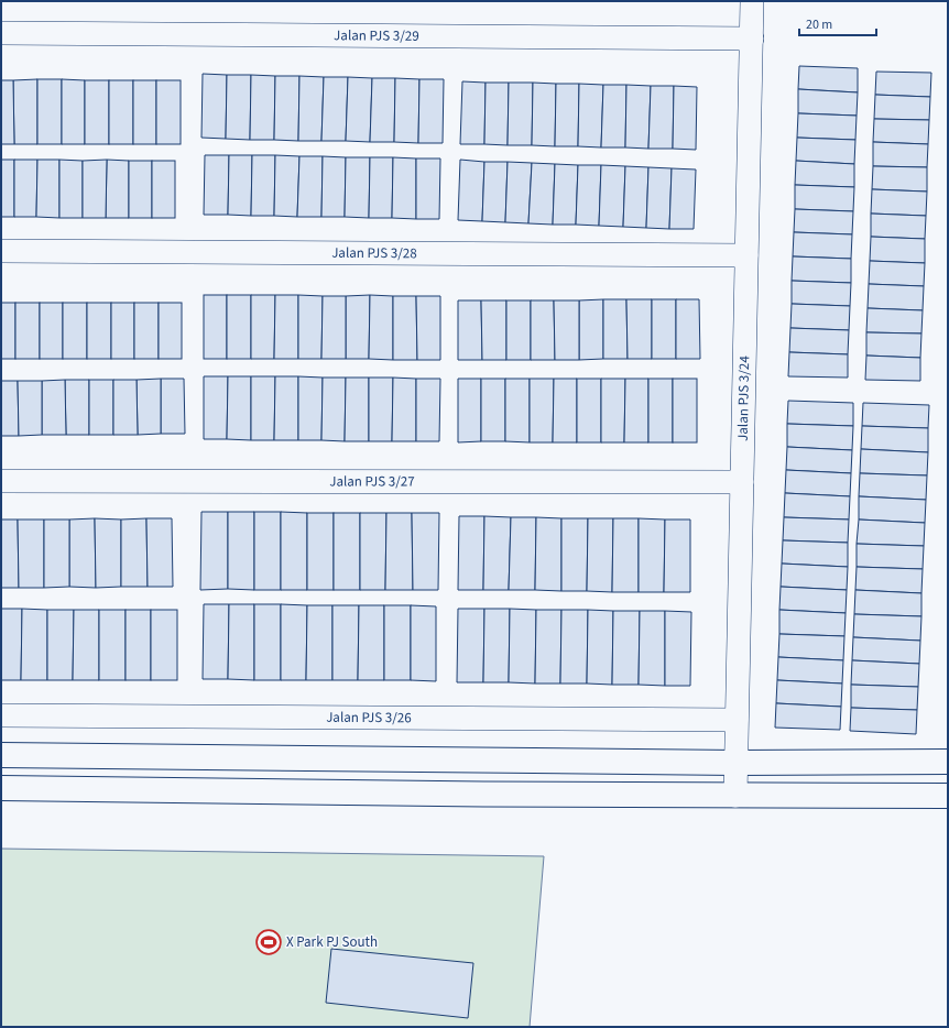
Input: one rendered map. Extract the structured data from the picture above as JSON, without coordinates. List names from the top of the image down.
{
  "streets": {
    "street": [
      "Jalan PJS 3/29",
      "Jalan PJS 3/28",
      "Jalan PJS 3/24",
      "Jalan PJS 3/27",
      "Jalan PJS 3/26"
    ]
  },
  "crossings": [
    ["Jalan PJS 3/29", "Jalan PJS 3/24"],
    ["Jalan PJS 3/28", "Jalan PJS 3/24"],
    ["Jalan PJS 3/24", "Jalan PJS 3/27"],
    ["Jalan PJS 3/24", "Jalan PJS 3/26"]
  ],
  "places": {
    "sports": ["X Park PJ South"]
  },
  "scale_bar": "20 m"
}
